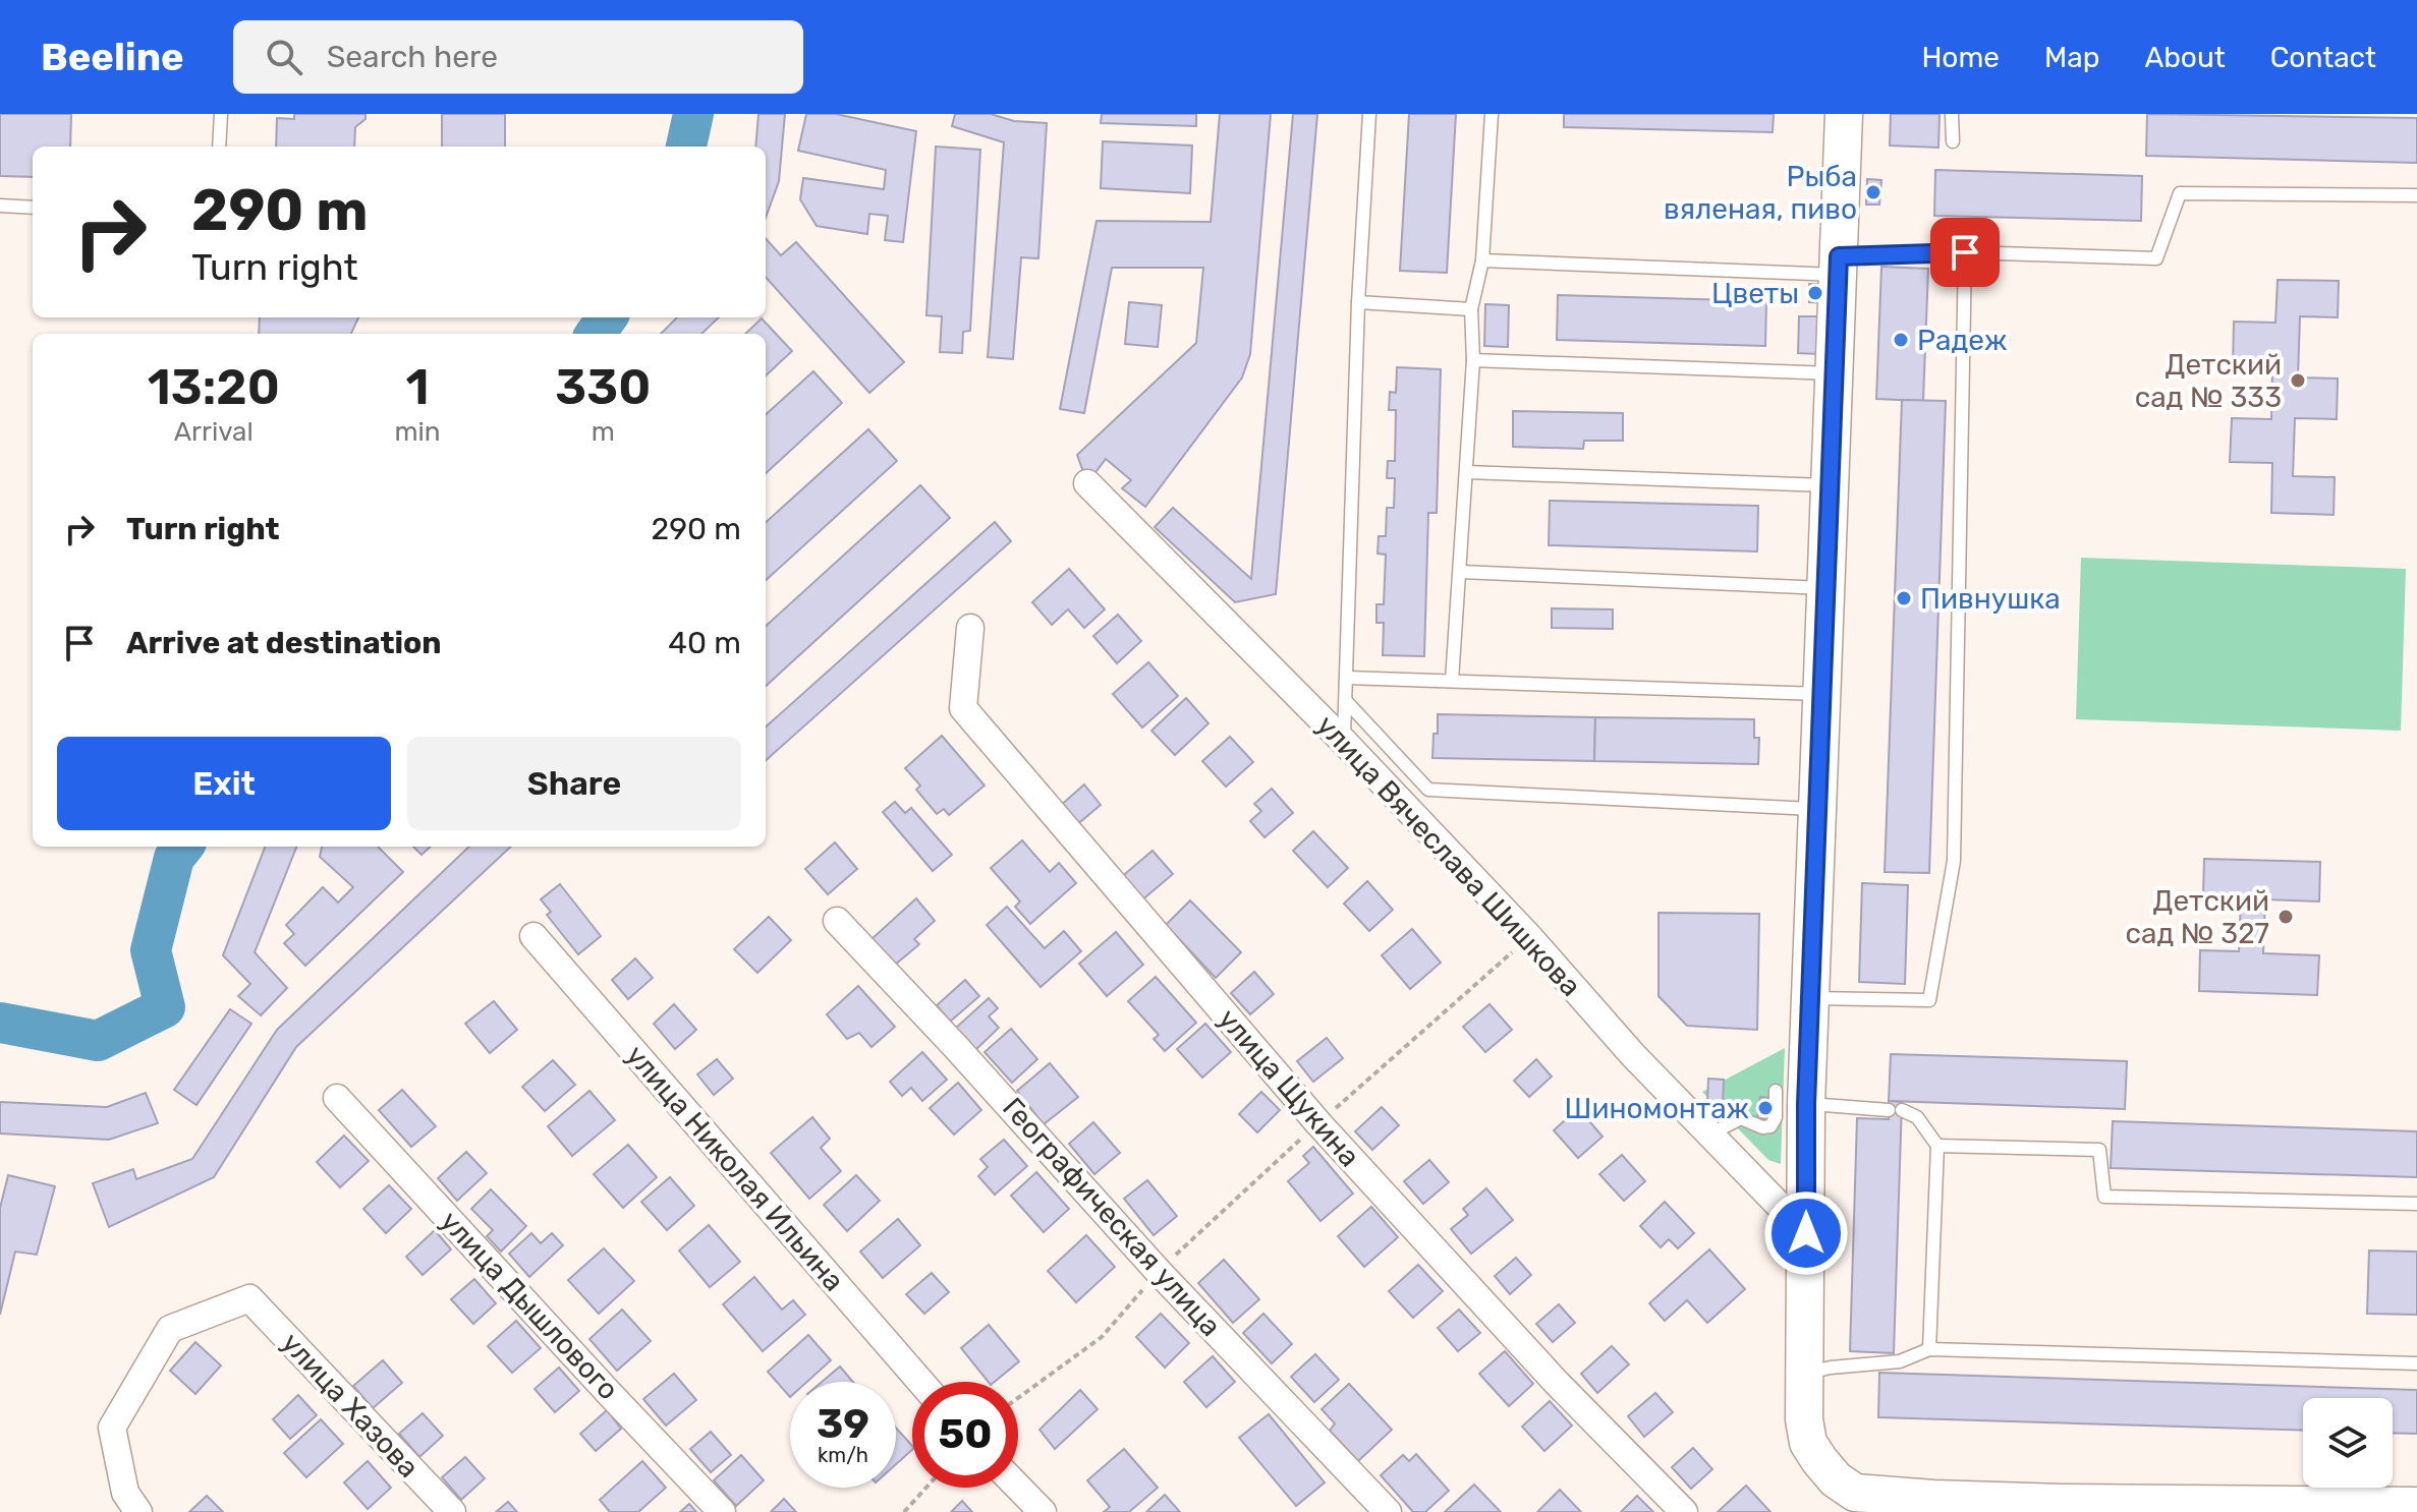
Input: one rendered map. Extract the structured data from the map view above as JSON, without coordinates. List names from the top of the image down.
{
  "streets": {
    "street": [
      "улица Вячеслава Шишкова",
      "улица Щукина",
      "улица Николая Ильина",
      "Географическая улица",
      "улица Дышлового",
      "улица Хазова"
    ]
  },
  "places": [
    "Рыба вяленая, пиво",
    "Цветы",
    "Радеж",
    "Детский сад № 333",
    "Пивнушка",
    "Детский сад № 327",
    "Шиномонтаж"
  ],
  "page": {
    "header": "Beeline",
    "search": "Search here",
    "nav": [
      "Home",
      "Map",
      "About",
      "Contact"
    ],
    "turn": ["290 m", "Turn right"],
    "eta": [
      "13:20",
      "Arrival",
      "1",
      "min",
      "330",
      "m"
    ],
    "list": [
      {
        "name": "Turn right",
        "value": "290 m"
      },
      {
        "name": "Arrive at destination",
        "value": "40 m"
      }
    ],
    "buttons": ["Exit", "Share"],
    "speed": "39 km/h",
    "limit": "50"
  }
}
